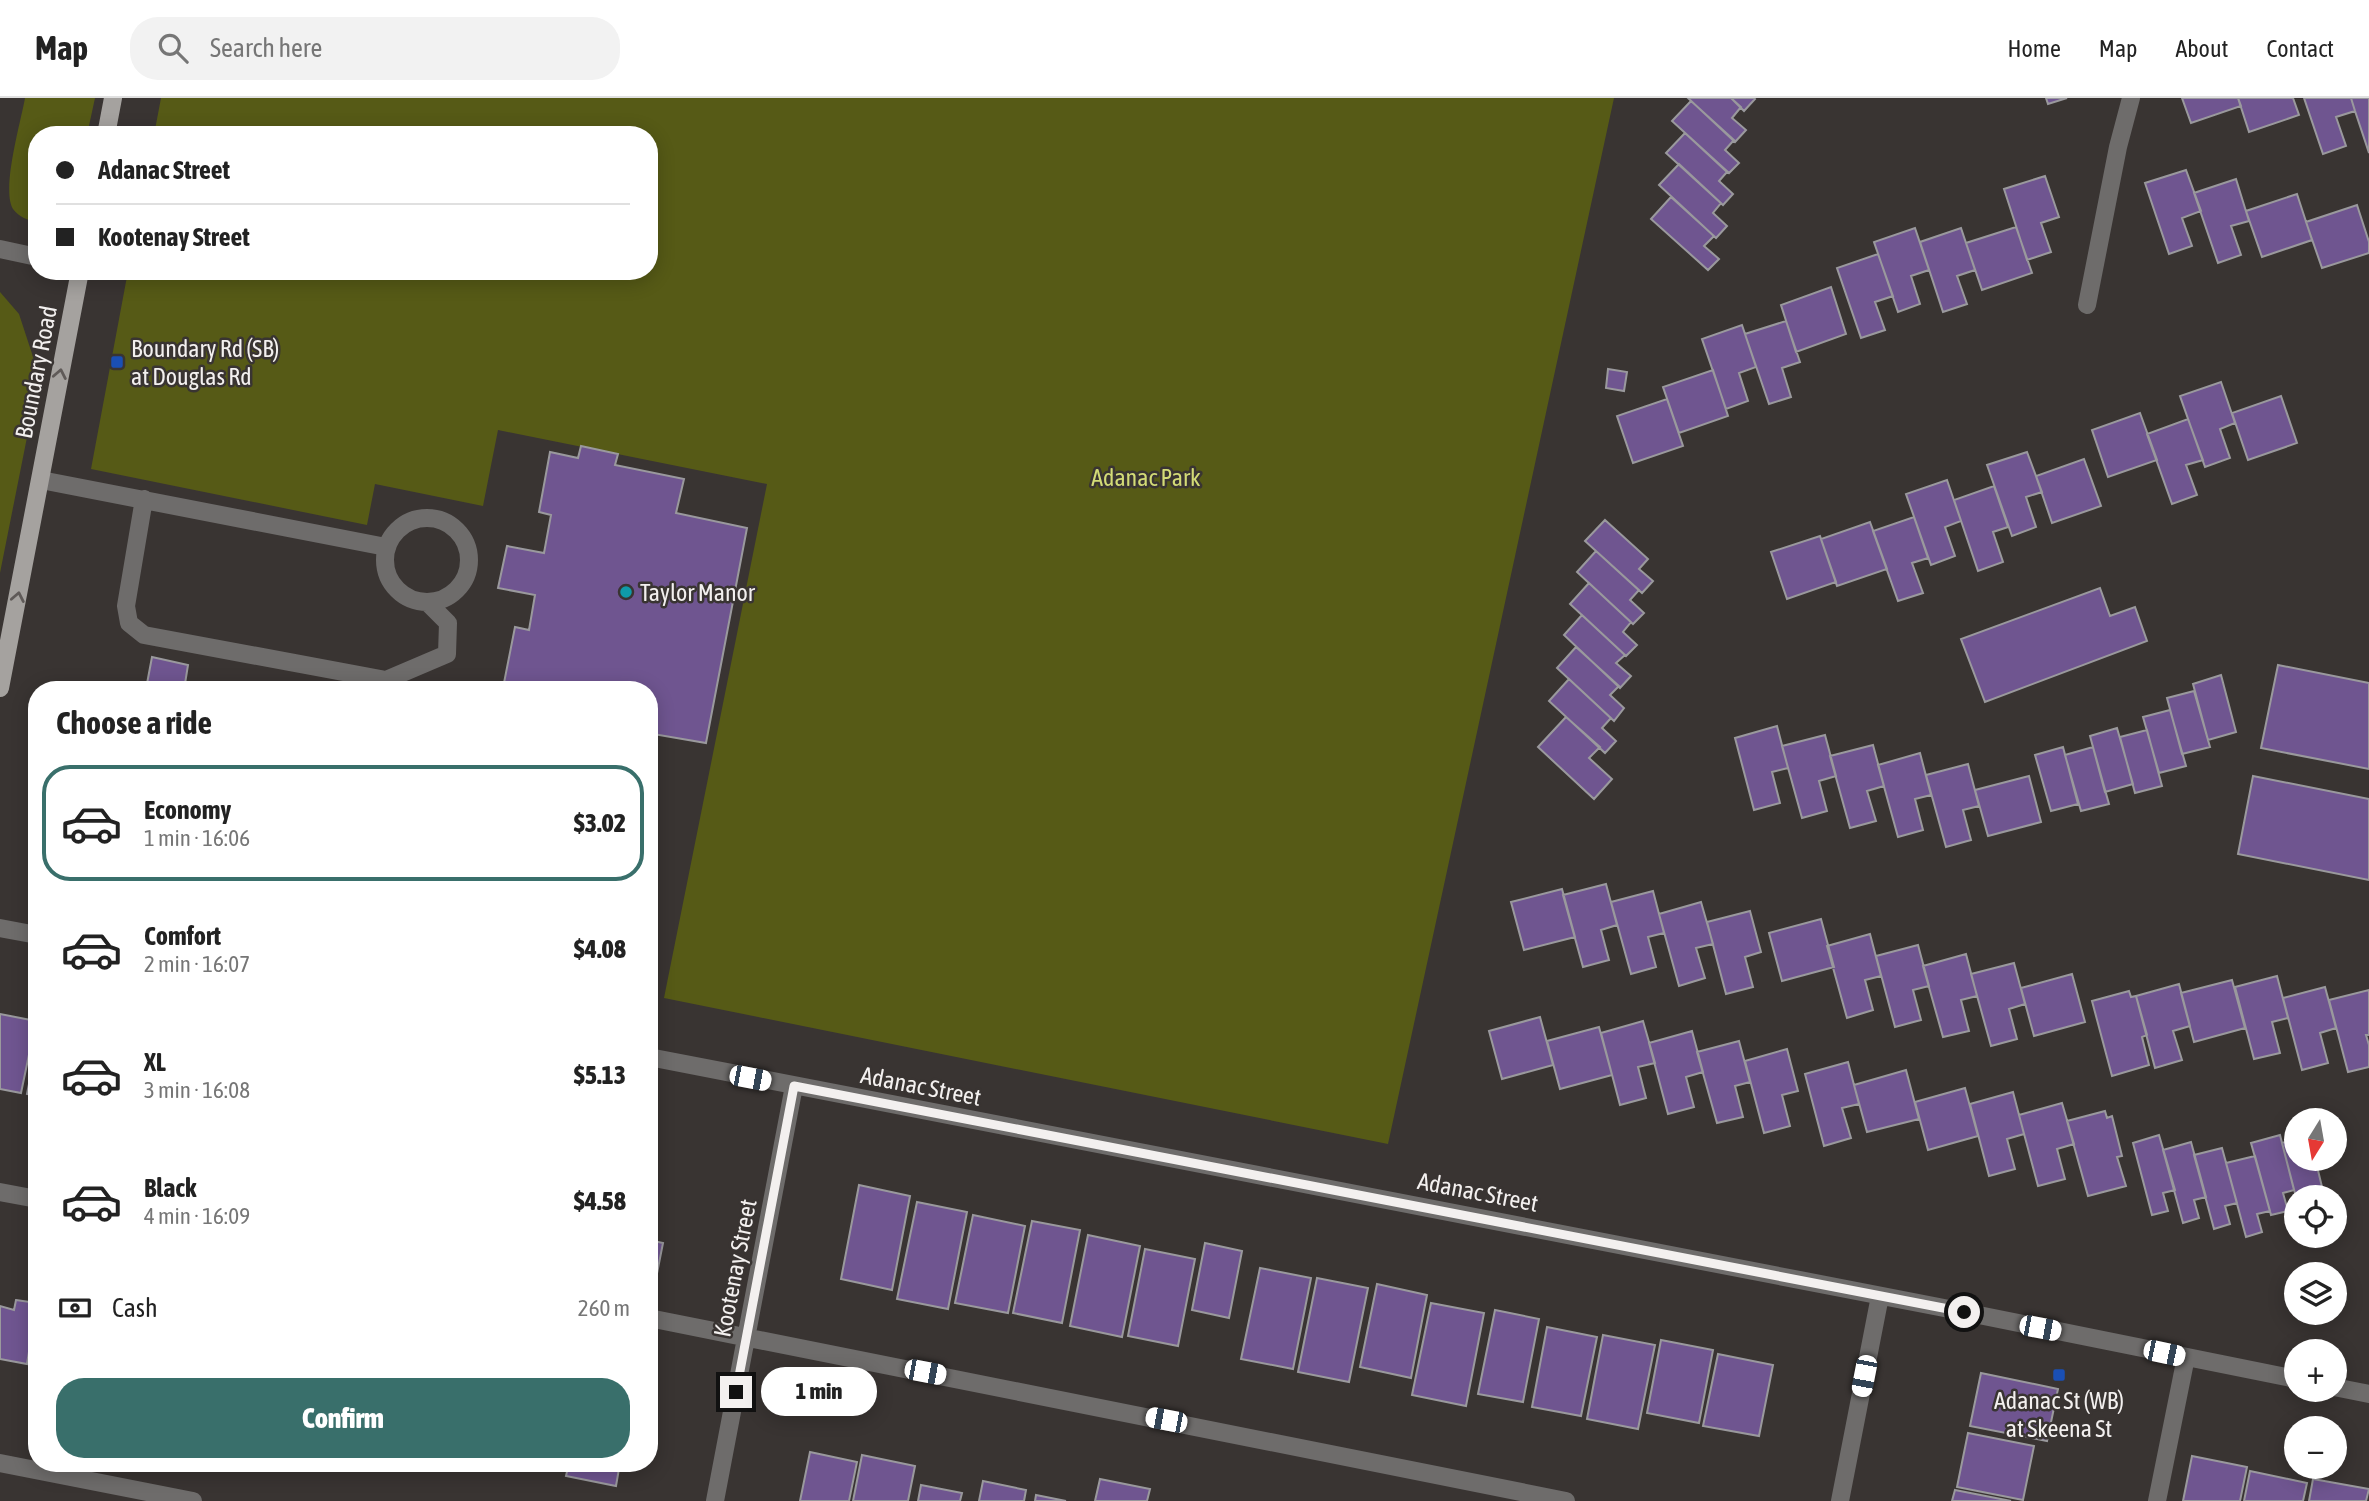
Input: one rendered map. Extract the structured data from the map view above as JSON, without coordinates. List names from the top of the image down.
{
  "streets": {
    "main road": ["Boundary Road"],
    "street": ["Adanac Street", "Kootenay Street"]
  },
  "crossings": [
    ["Adanac Street", "Kootenay Street"]
  ],
  "one_way": ["Boundary Road"],
  "parks": ["Adanac Park"],
  "places": {
    "transit": ["Boundary Rd (SB) at Douglas Rd", "Adanac St (WB) at Skeena St"],
    "other": ["Taylor Manor"]
  },
  "north": "bottom",
  "page": {
    "header": "Map",
    "search": "Search here",
    "nav": [
      "Home",
      "Map",
      "About",
      "Contact"
    ],
    "banner": ["Adanac Street", "Kootenay Street"],
    "heading": "Choose a ride",
    "list": [
      {
        "name": "Economy",
        "note": "1 min · 16:06",
        "value": "$3.02"
      },
      {
        "name": "Comfort",
        "note": "2 min · 16:07",
        "value": "$4.08"
      },
      {
        "name": "XL",
        "note": "3 min · 16:08",
        "value": "$5.13"
      },
      {
        "name": "Black",
        "note": "4 min · 16:09",
        "value": "$4.58"
      }
    ],
    "map_buttons": ["+", "−"],
    "pay": ["Cash", "260 m"],
    "buttons": "Confirm",
    "bubble": "1 min"
  }
}
